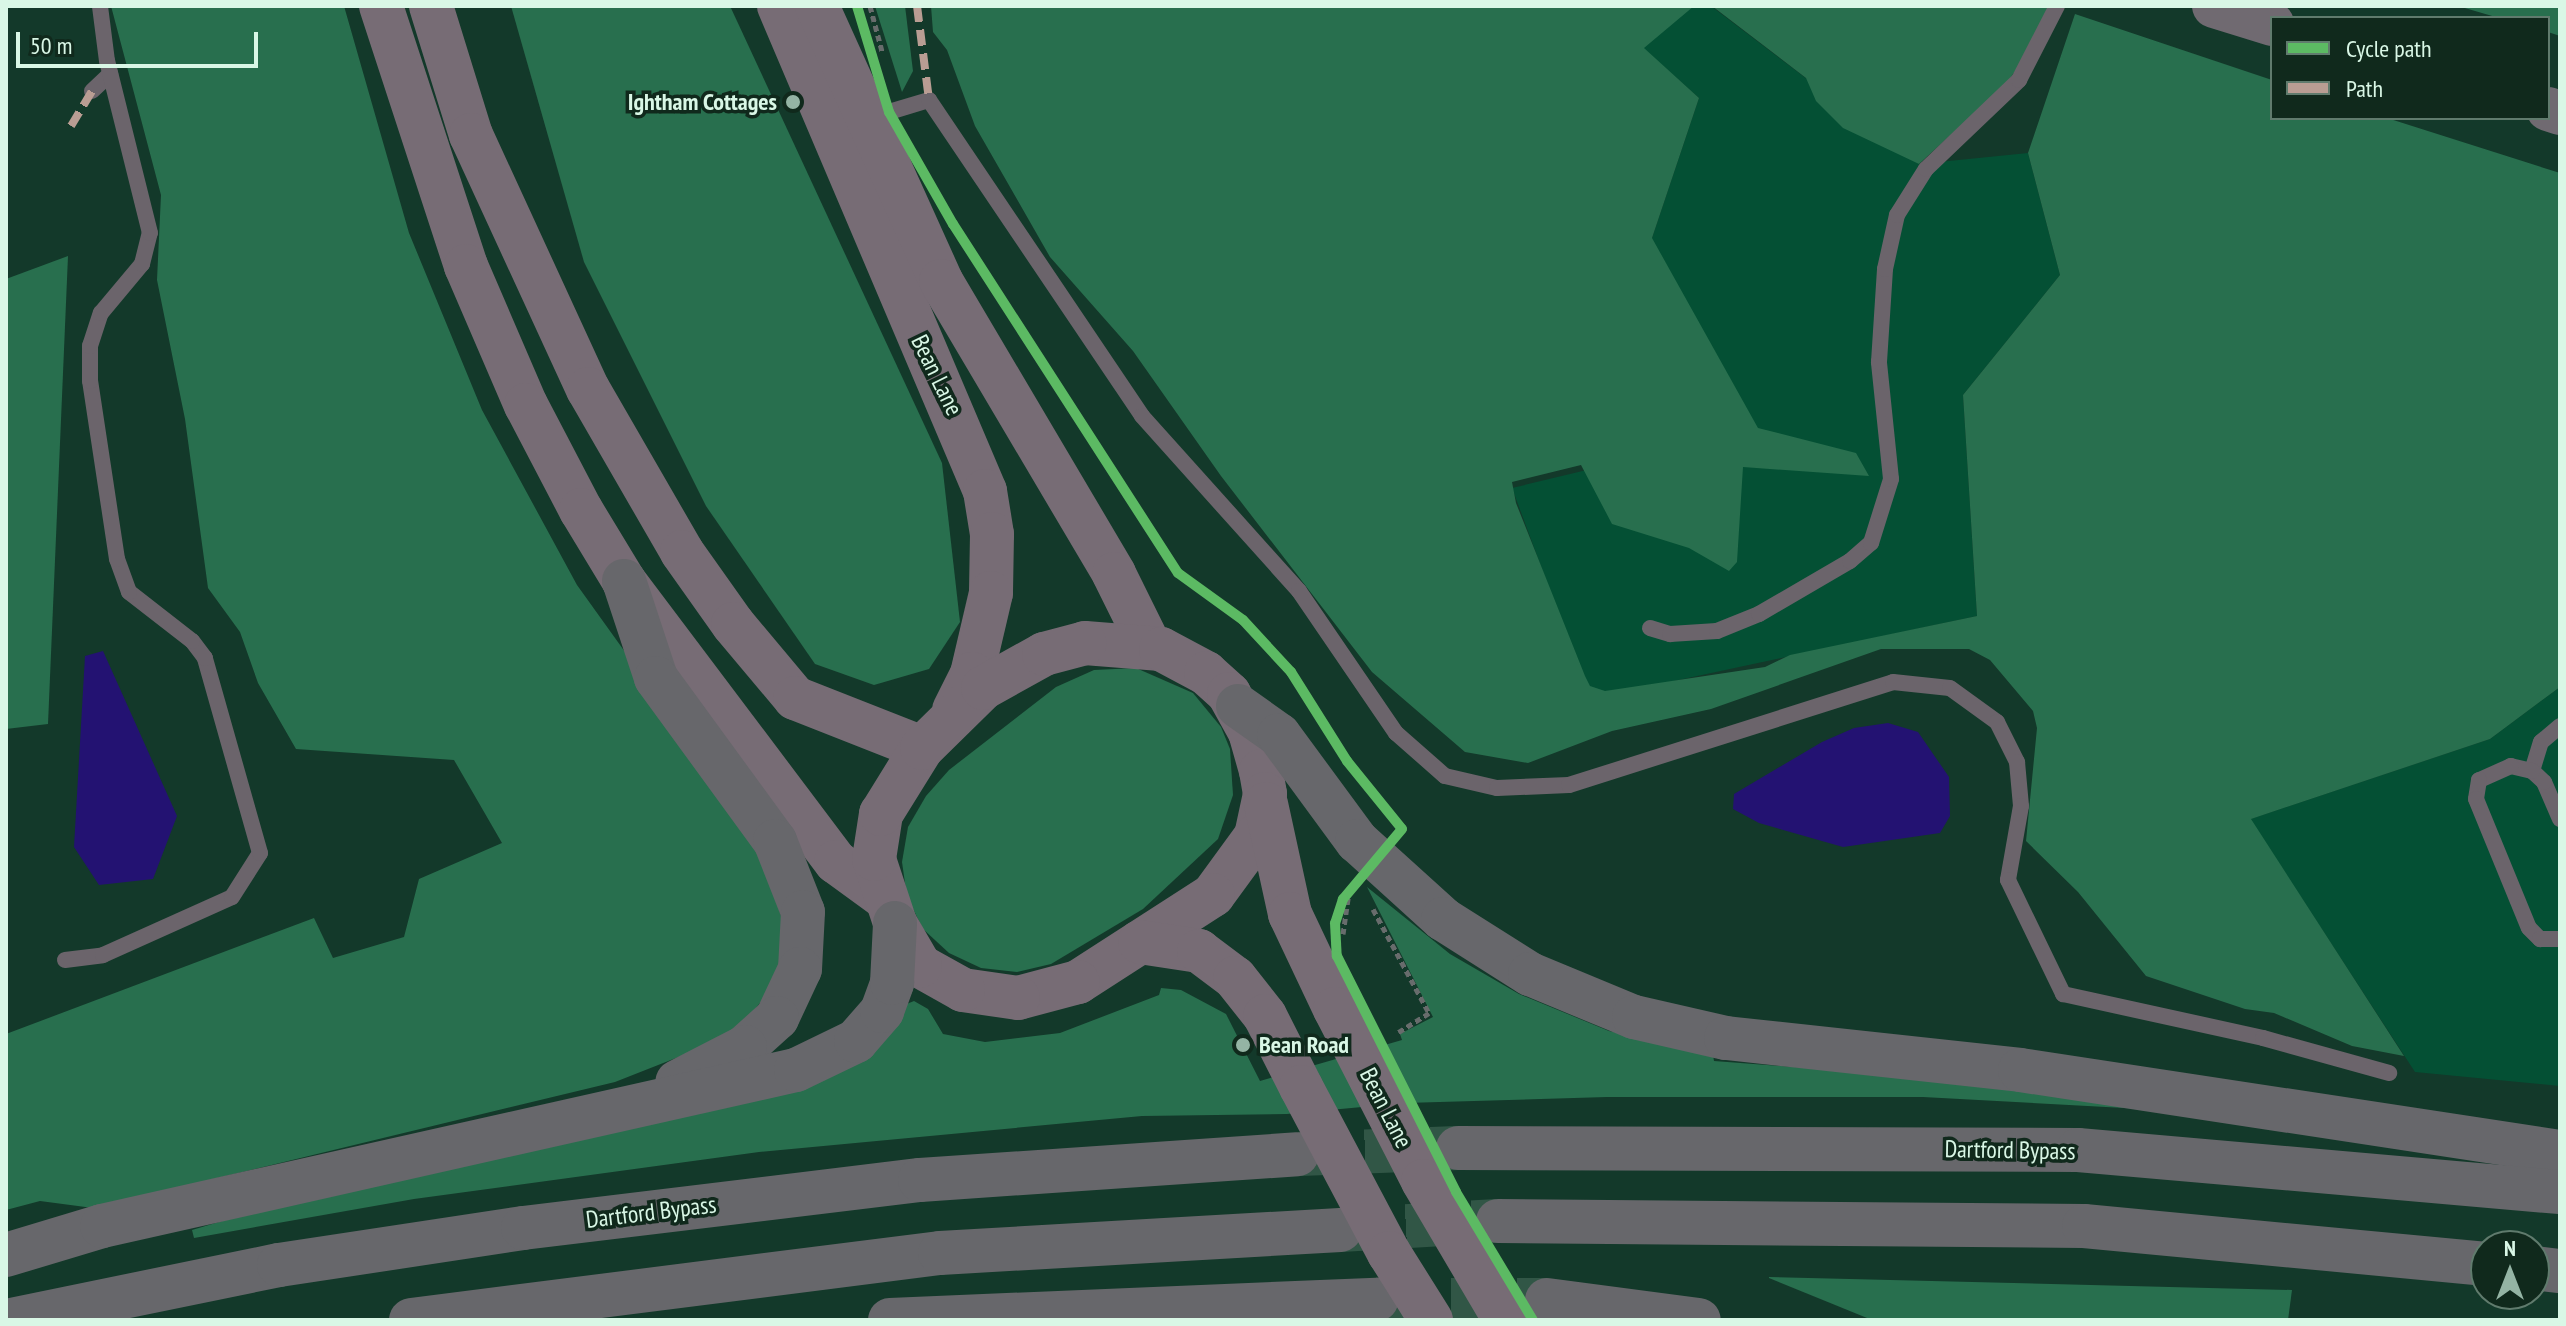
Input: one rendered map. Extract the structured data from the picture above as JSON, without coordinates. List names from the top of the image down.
{
  "streets": {
    "highway": ["Dartford Bypass"],
    "main road": ["Bean Lane"]
  },
  "places": ["Ightham Cottages", "Bean Road"],
  "legend": ["Cycle path", "Path"],
  "scale_bar": "50 m",
  "north": "top"
}
